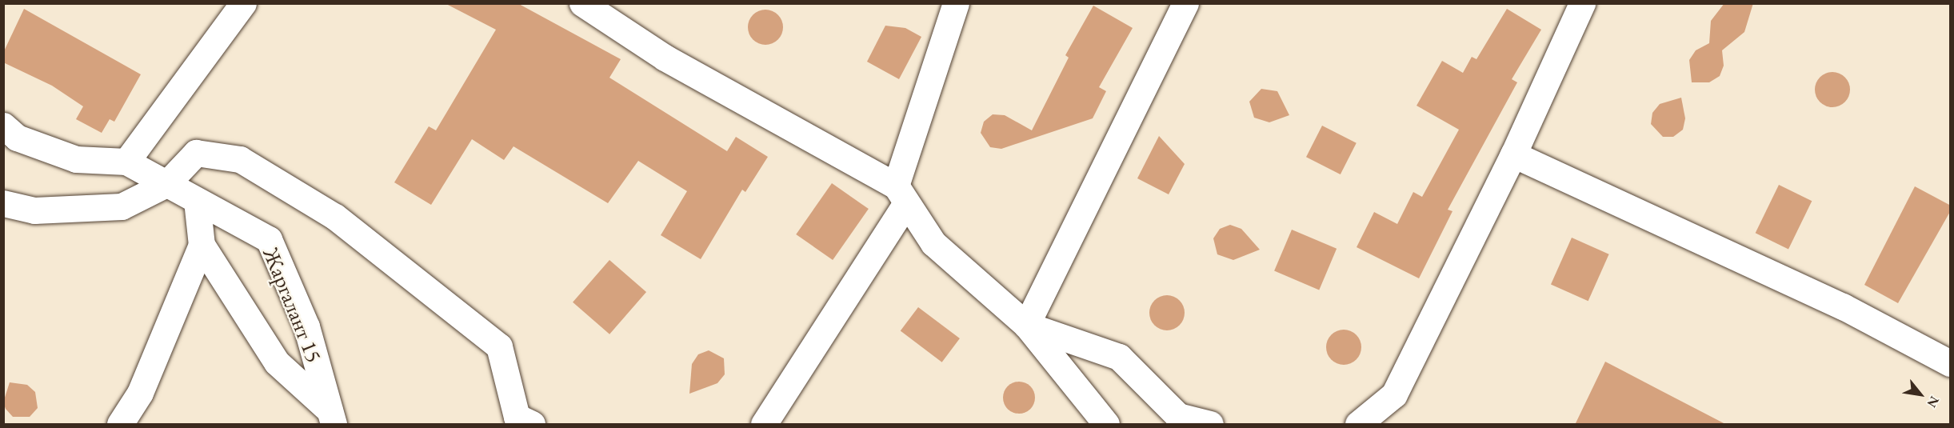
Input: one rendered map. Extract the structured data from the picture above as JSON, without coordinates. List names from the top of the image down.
{
  "streets": {
    "street": ["Жаргалант 15"]
  },
  "north": "bottom right"
}
